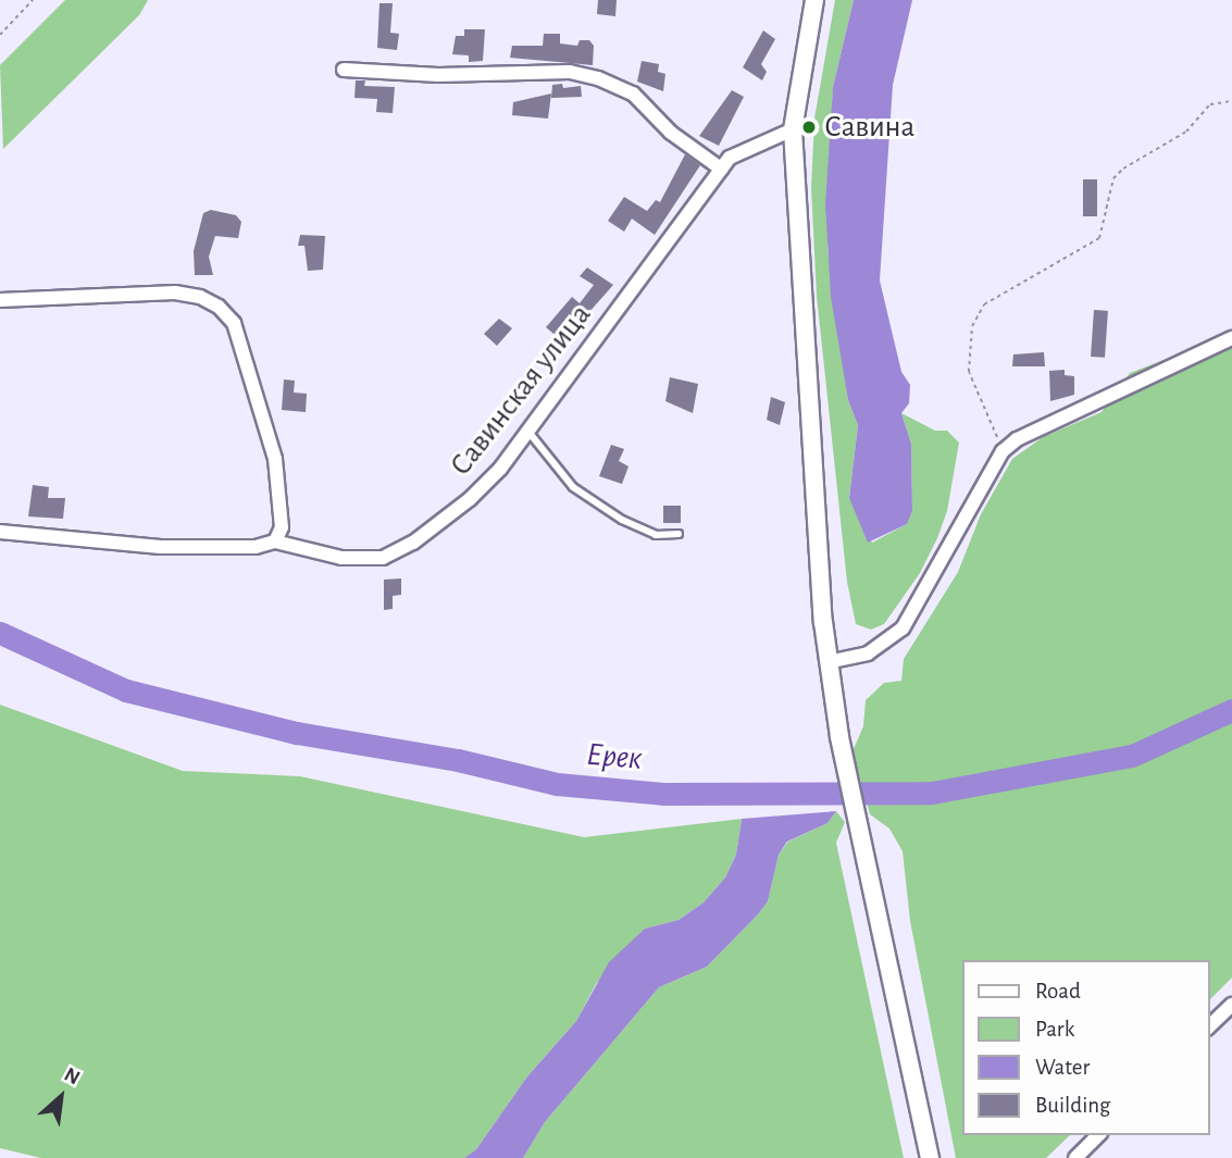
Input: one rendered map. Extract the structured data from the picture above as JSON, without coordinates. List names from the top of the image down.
{
  "streets": {
    "street": ["Савинская улица"]
  },
  "water": ["Ерек"],
  "places": ["Савина"],
  "legend": [
    "Road",
    "Park",
    "Water",
    "Building"
  ],
  "north": "top right"
}
